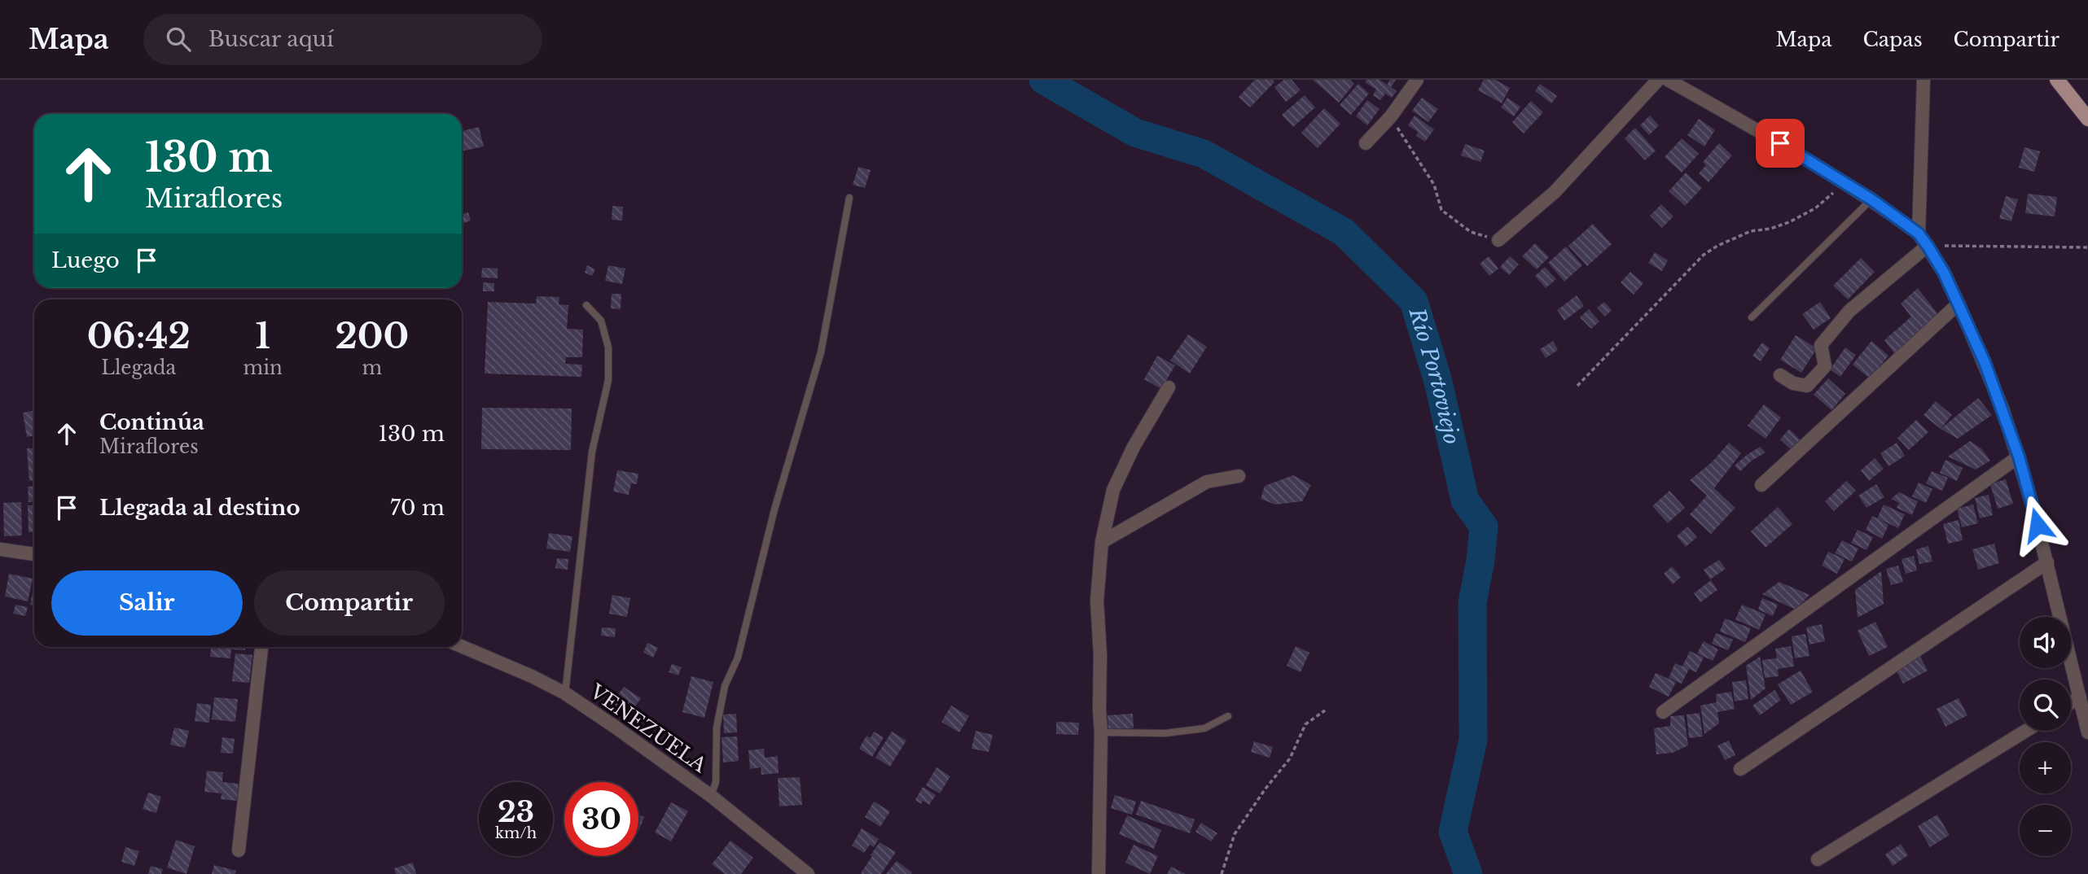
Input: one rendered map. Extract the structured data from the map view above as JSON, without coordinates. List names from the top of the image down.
{
  "streets": {
    "street": ["VENEZUELA"]
  },
  "water": ["Río Portoviejo"],
  "page": {
    "header": "Mapa",
    "search": "Buscar aquí",
    "nav": ["Mapa", "Capas", "Compartir"],
    "turn": ["130 m", "Miraflores"],
    "then": "Luego",
    "eta": [
      "06:42",
      "Llegada",
      "1",
      "min",
      "200",
      "m"
    ],
    "list": [
      {
        "name": "Continúa",
        "note": "Miraflores",
        "value": "130 m"
      },
      {
        "name": "Llegada al destino",
        "value": "70 m"
      }
    ],
    "buttons": ["Salir", "Compartir"],
    "map_buttons": ["+", "−"],
    "speed": "23 km/h",
    "limit": "30"
  }
}
